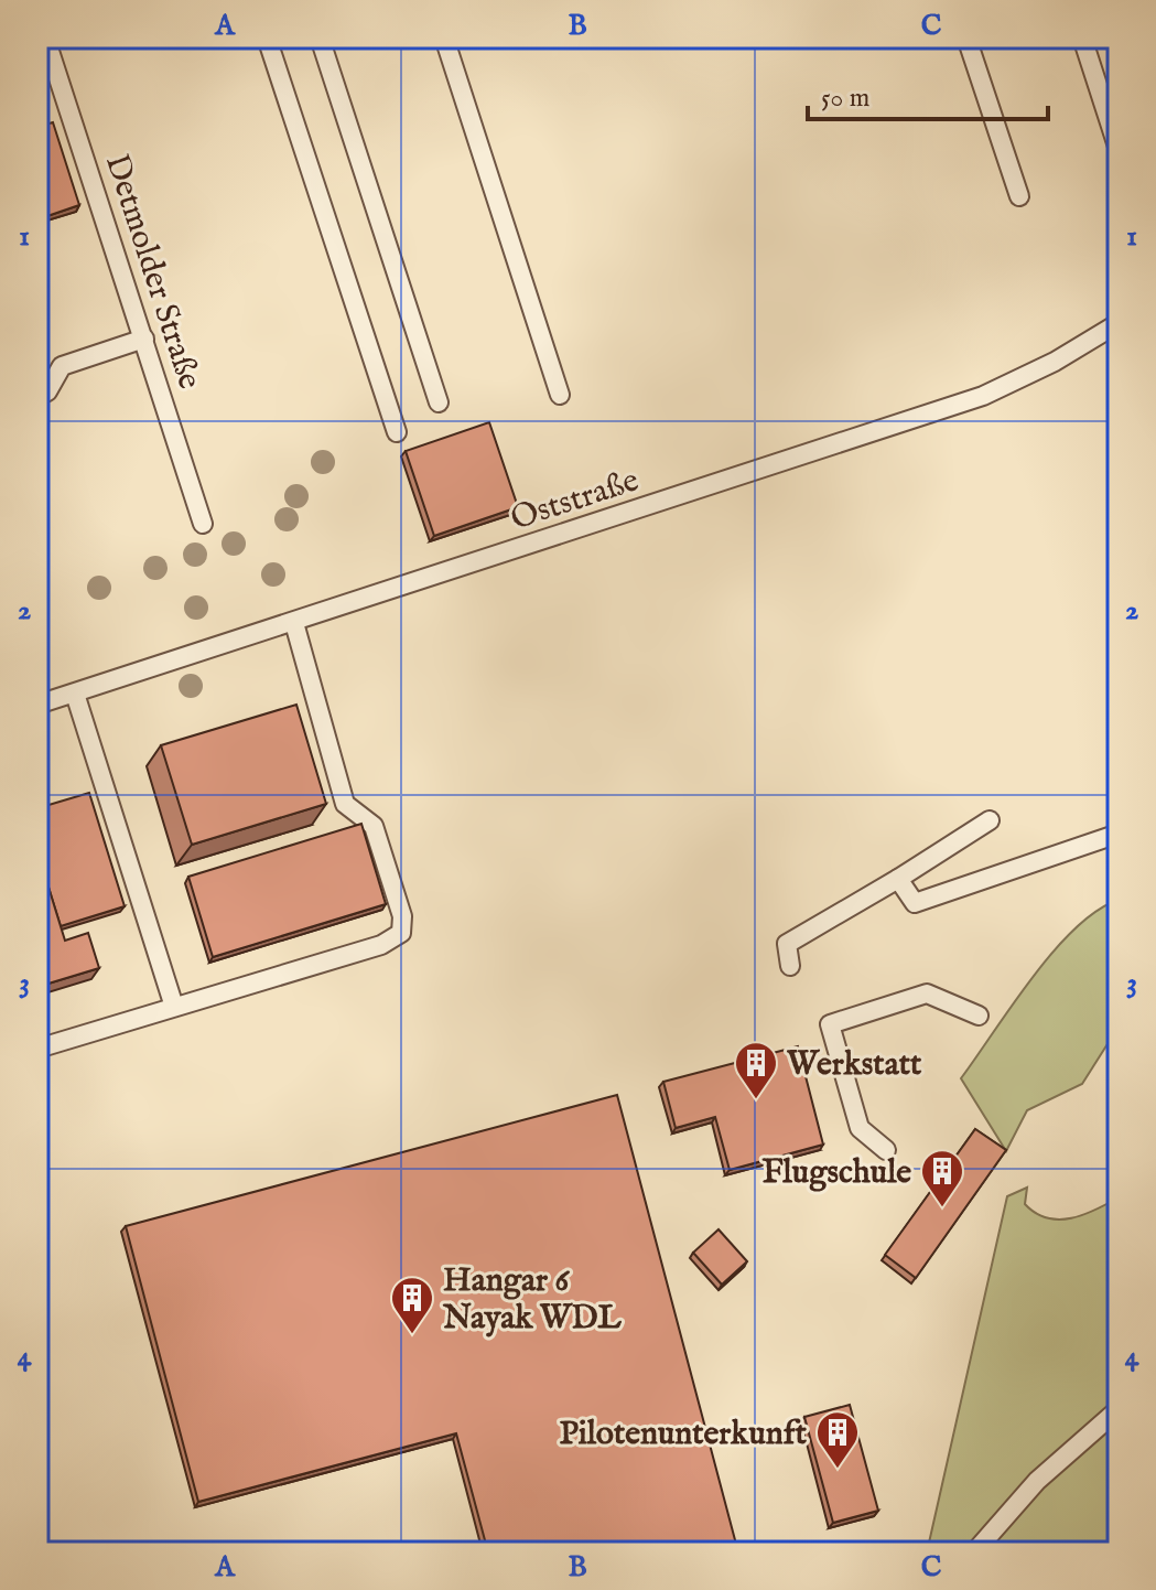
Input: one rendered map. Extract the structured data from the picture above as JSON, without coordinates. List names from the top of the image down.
{
  "streets": {
    "lane": ["Detmolder Straße", "Oststraße"]
  },
  "places": {
    "building": [
      "Werkstatt",
      "Flugschule",
      "Hangar 6 Nayak WDL",
      "Pilotenunterkunft"
    ]
  },
  "scale_bar": "50 m",
  "grid": {
    "columns": ["A", "B", "C"],
    "rows": [
      "1",
      "2",
      "3",
      "4"
    ]
  }
}
